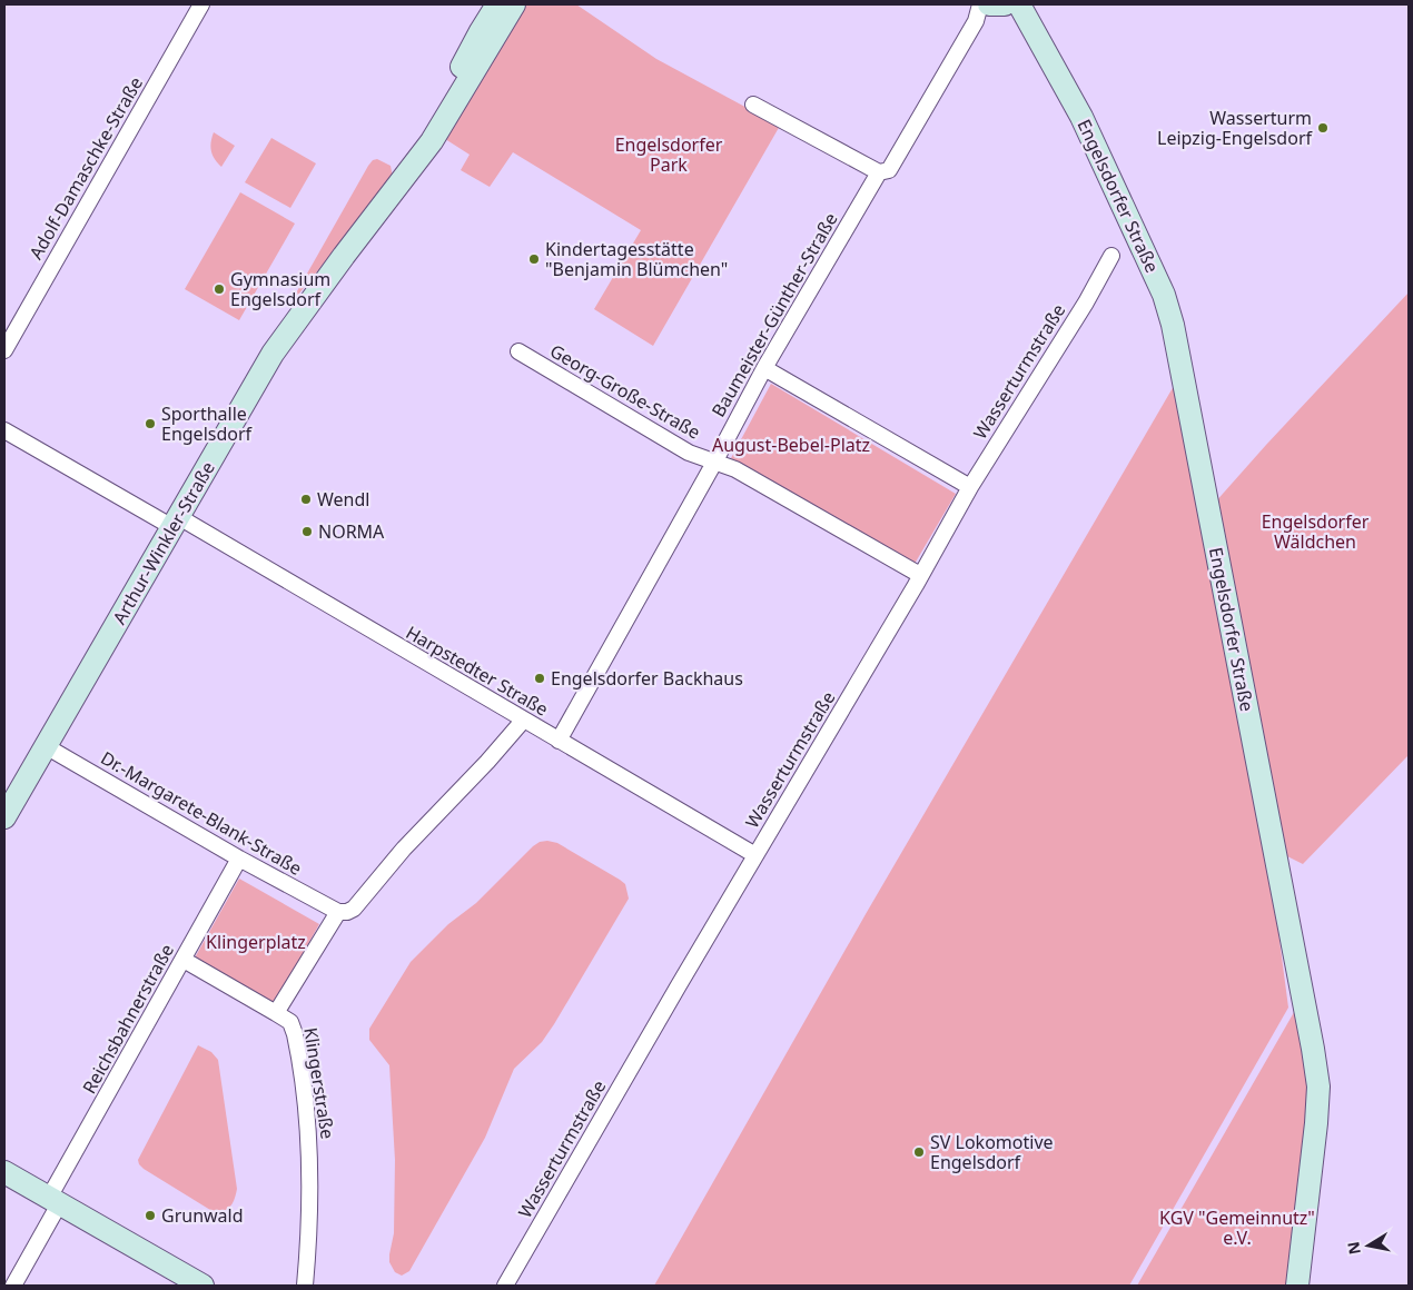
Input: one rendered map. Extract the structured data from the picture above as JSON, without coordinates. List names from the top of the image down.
{
  "streets": {
    "street": [
      "Adolf-Damaschke-Straße",
      "Engelsdorfer Straße",
      "Baumeister-Günther-Straße",
      "Wasserturmstraße",
      "Georg-Große-Straße",
      "Arthur-Winkler-Straße",
      "Harpstedter Straße",
      "Dr.-Margarete-Blank-Straße",
      "Reichsbahnerstraße",
      "Klingerstraße"
    ]
  },
  "crossings": [
    ["Baumeister-Günther-Straße", "Georg-Große-Straße"],
    ["Baumeister-Günther-Straße", "Harpstedter Straße"],
    ["Wasserturmstraße", "Harpstedter Straße"],
    ["Arthur-Winkler-Straße", "Harpstedter Straße"],
    ["Arthur-Winkler-Straße", "Dr.-Margarete-Blank-Straße"],
    ["Dr.-Margarete-Blank-Straße", "Reichsbahnerstraße"]
  ],
  "parks": [
    "Engelsdorfer Park",
    "August-Bebel-Platz",
    "Engelsdorfer Wäldchen",
    "Klingerplatz",
    "KGV \"Gemeinnutz\" e.V."
  ],
  "places": [
    "Wasserturm Leipzig-Engelsdorf",
    "Kindertagesstätte \"Benjamin Blümchen\"",
    "Gymnasium Engelsdorf",
    "Sporthalle Engelsdorf",
    "Wendl",
    "NORMA",
    "Engelsdorfer Backhaus",
    "SV Lokomotive Engelsdorf",
    "Grunwald"
  ],
  "north": "left"
}
